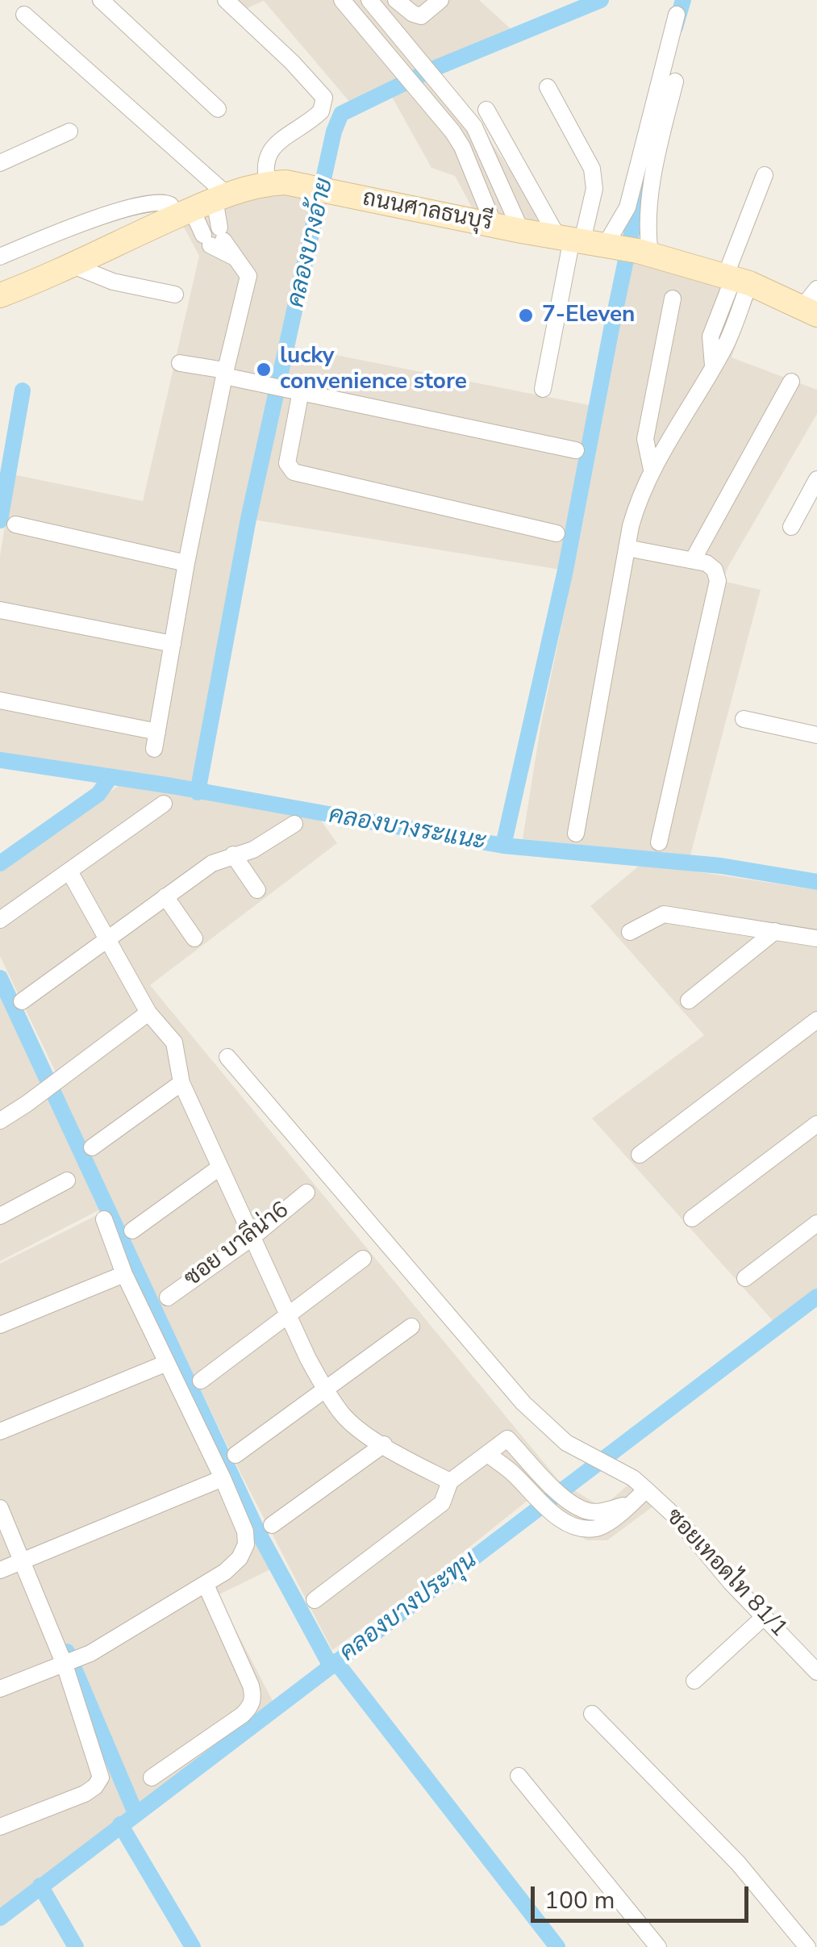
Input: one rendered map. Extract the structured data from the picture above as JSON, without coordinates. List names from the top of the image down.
{
  "streets": {
    "street": ["ถนนศาลธนบุรี", "ซอย บาลีน่า6", "ซอยเทอดไท 81/1"]
  },
  "water": ["คลองบางอ้าย", "คลองบางระแนะ", "คลองบางประทุน"],
  "places": ["7-Eleven", "lucky convenience store"],
  "scale_bar": "100 m"
}
